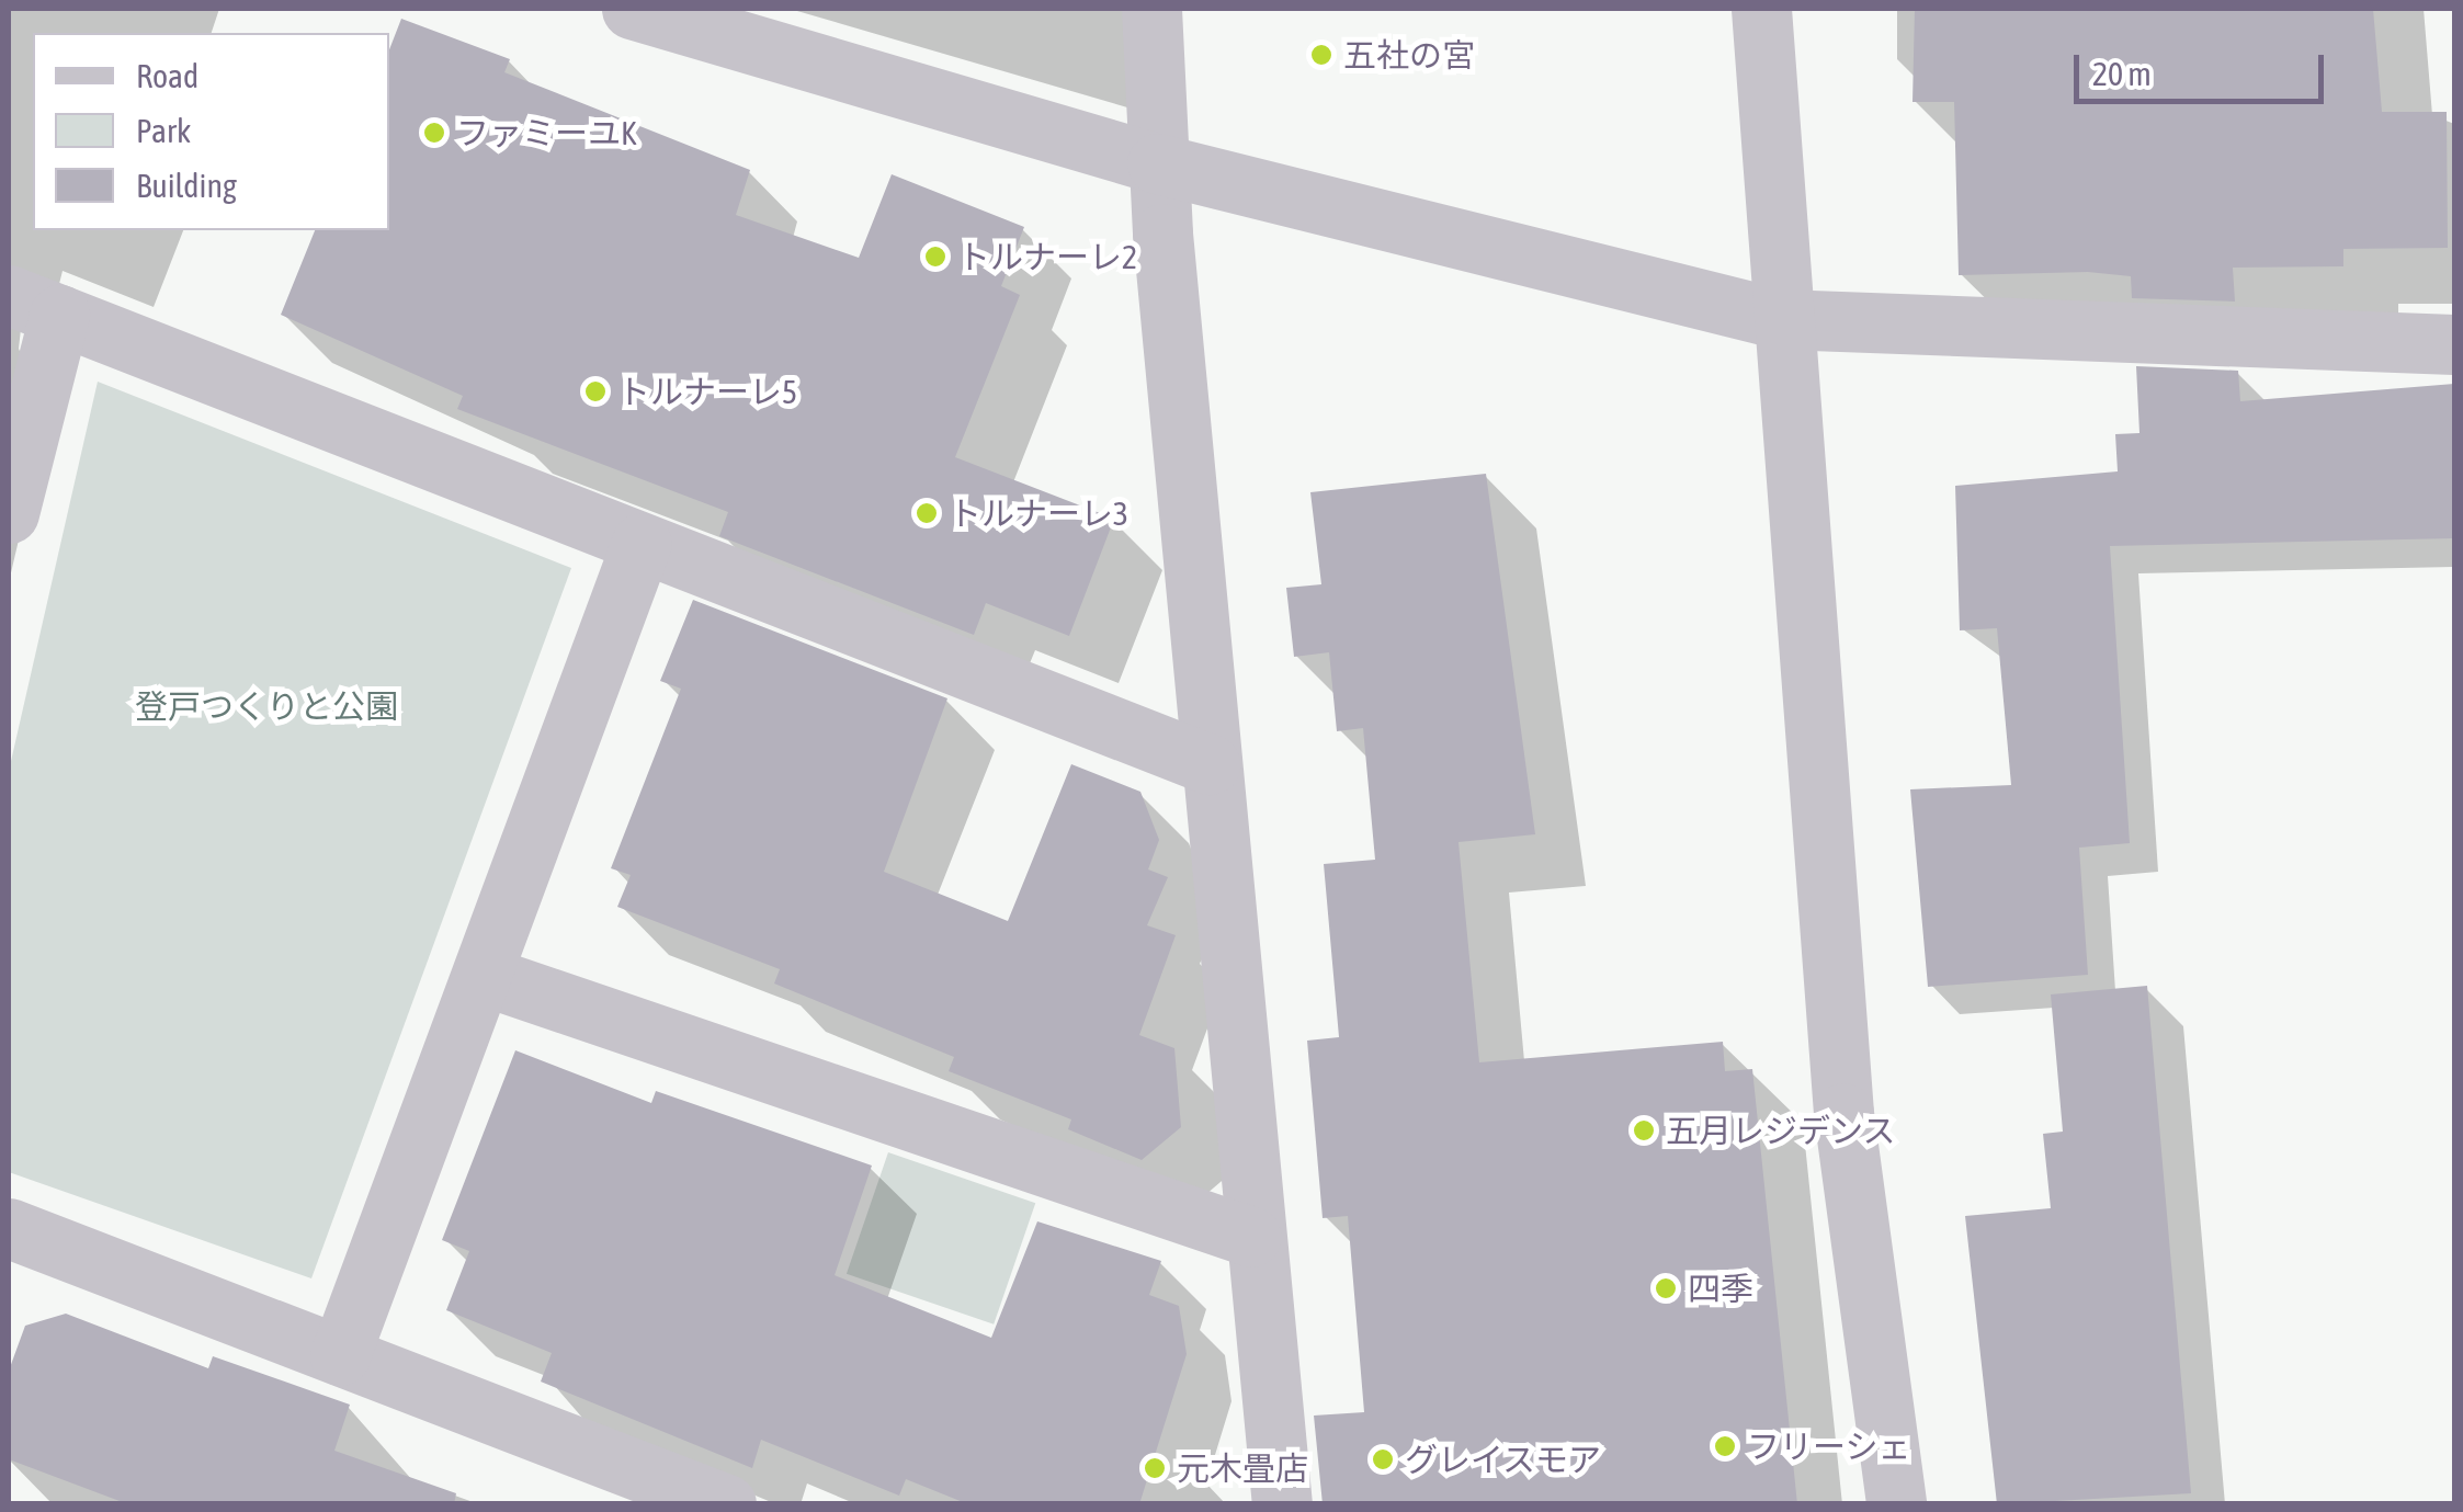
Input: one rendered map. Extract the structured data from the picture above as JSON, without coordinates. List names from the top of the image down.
{
  "parks": ["登戸つくりと公園"],
  "places": [
    "五社の宮",
    "ファミーユK",
    "トルナーレ2",
    "トルナーレ5",
    "トルナーレ3",
    "五月レジデンス",
    "四季",
    "フリーシェ",
    "グレイスモア",
    "元木畳店"
  ],
  "legend": ["Road", "Park", "Building"],
  "scale_bar": "20 m"
}
